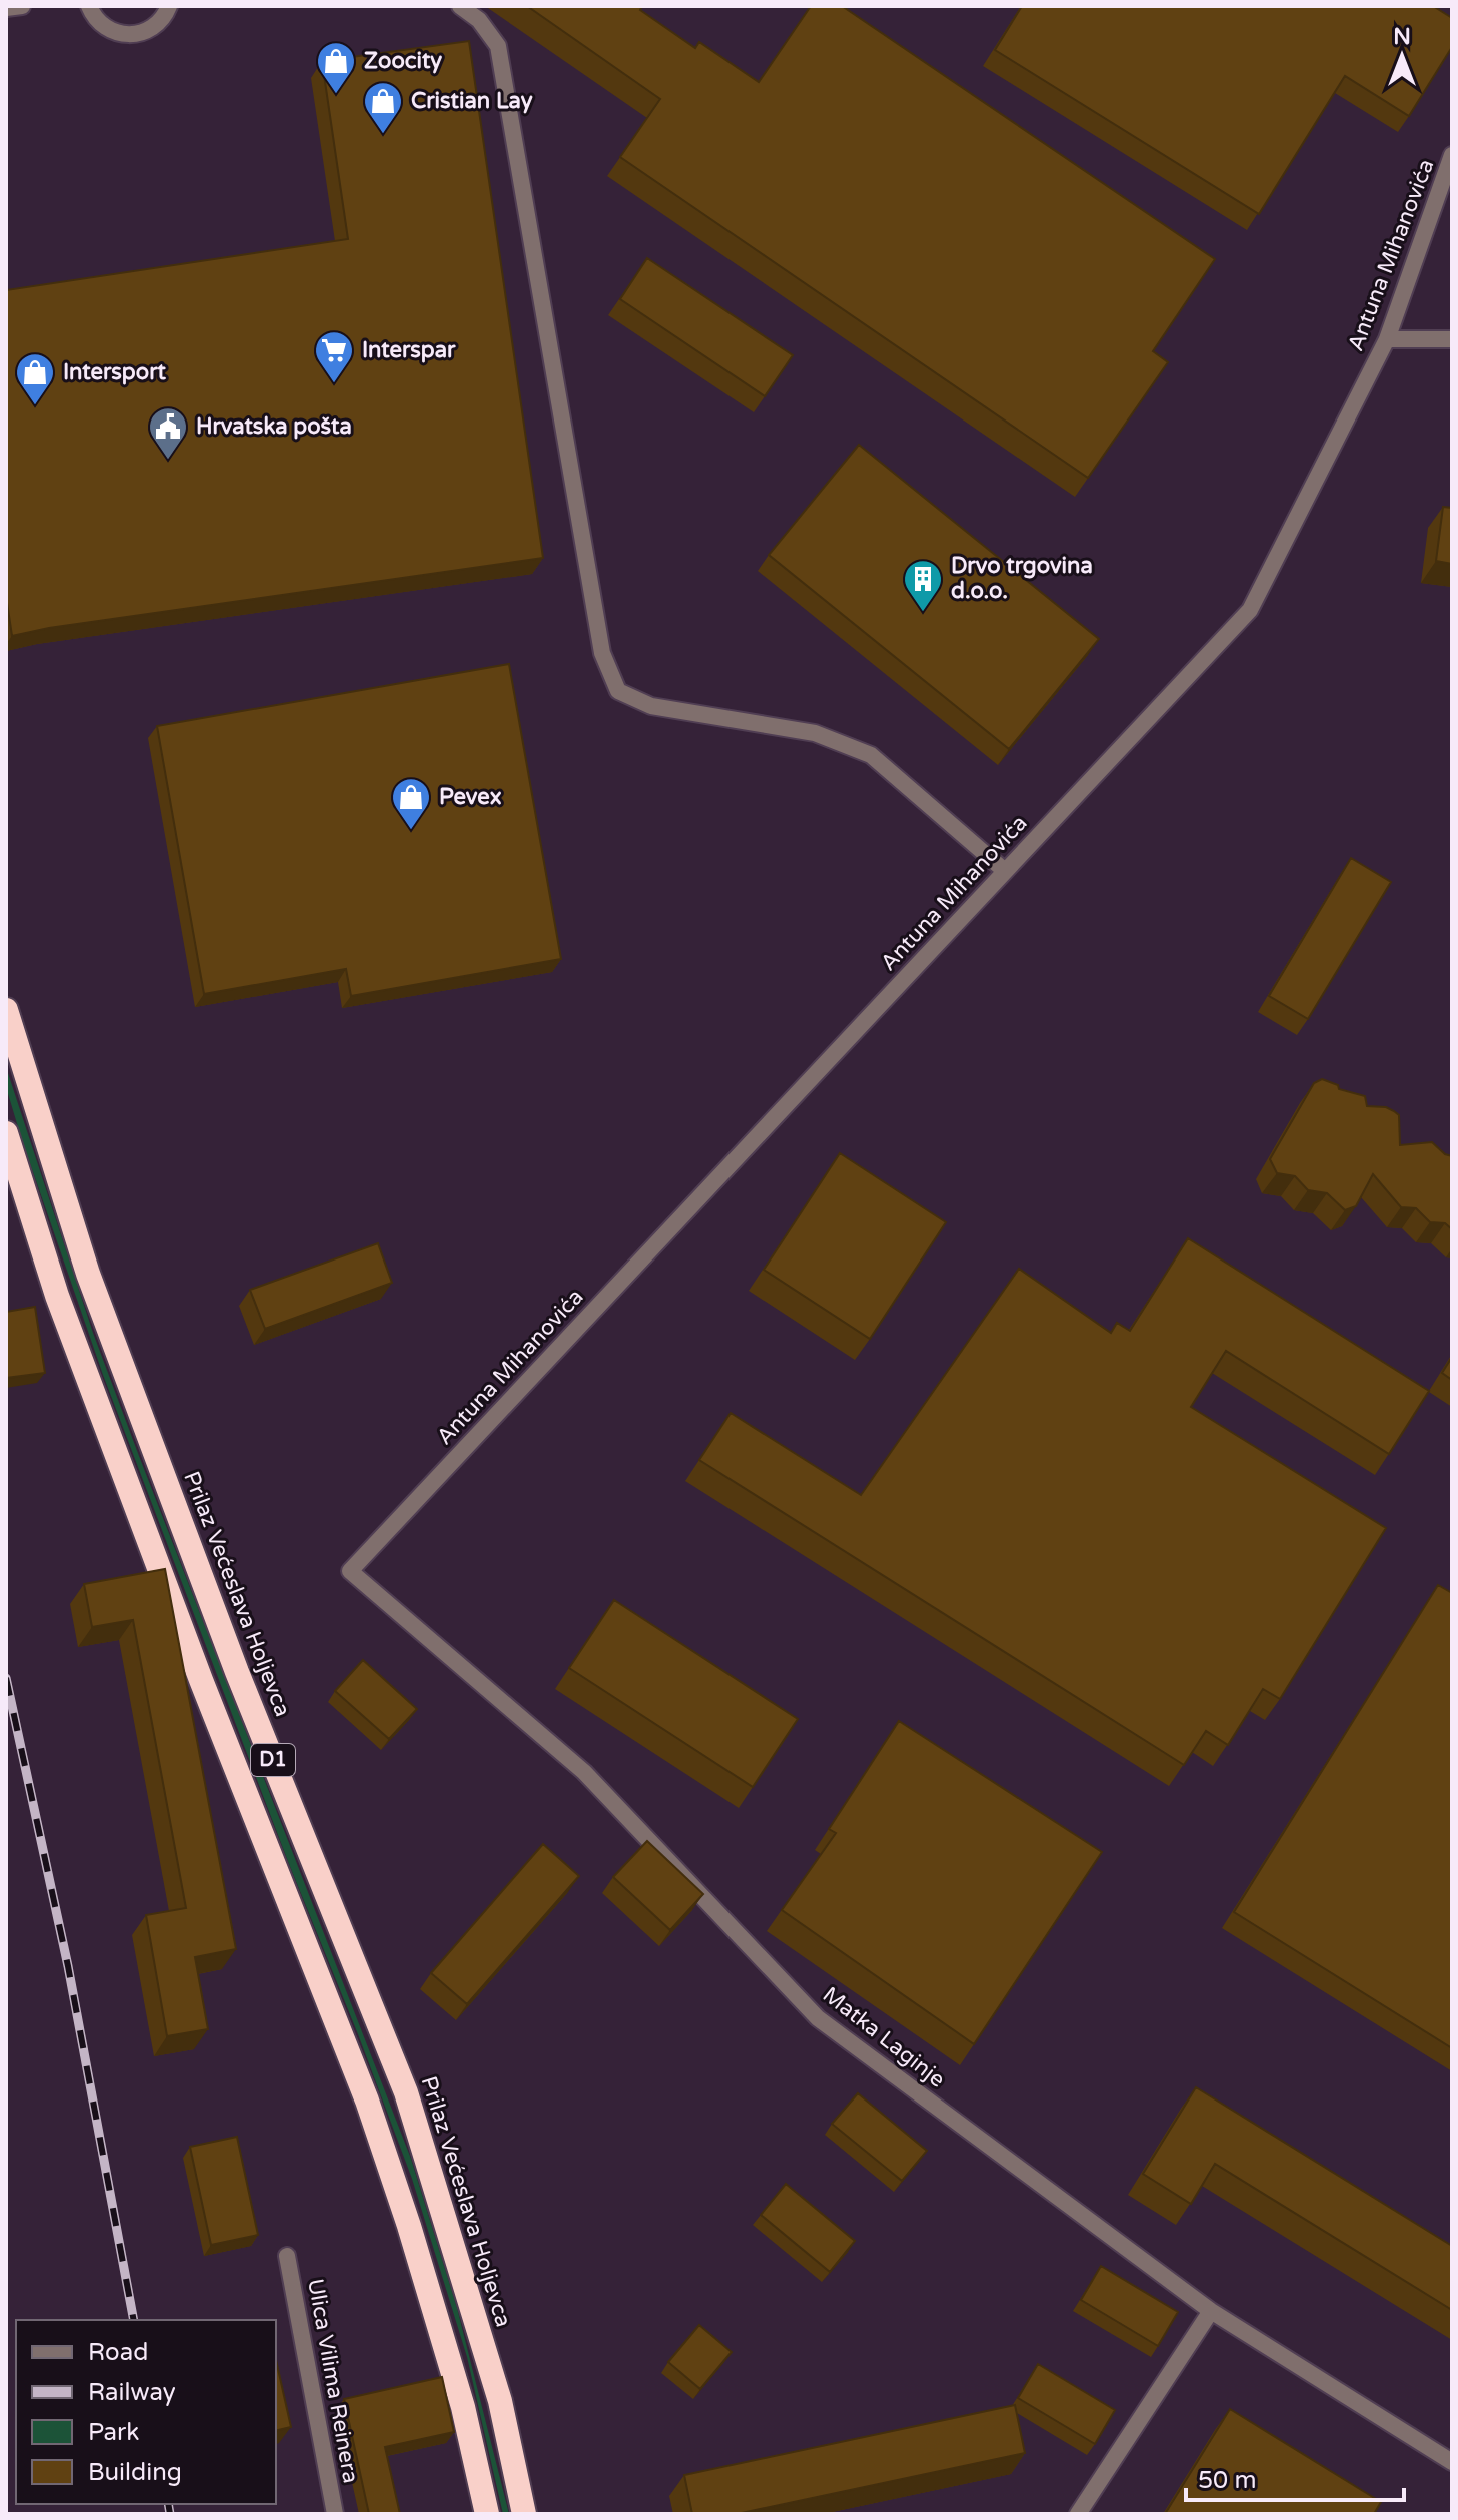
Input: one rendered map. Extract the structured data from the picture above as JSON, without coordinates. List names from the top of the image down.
{
  "streets": {
    "highway": ["Prilaz Većeslava Holjevca", "D1"],
    "street": ["Antuna Mihanovića", "Matka Laginje", "Ulica Vilima Reinera"]
  },
  "crossings": [
    ["Antuna Mihanovića", "Matka Laginje"]
  ],
  "places": {
    "shop": [
      "Zoocity",
      "Cristian Lay",
      "Intersport",
      "Pevex"
    ],
    "supermarket": ["Interspar"],
    "public building": ["Hrvatska pošta"],
    "building": ["Drvo trgovina d.o.o."]
  },
  "legend": [
    "Road",
    "Railway",
    "Park",
    "Building"
  ],
  "scale_bar": "50 m",
  "north": "top"
}
